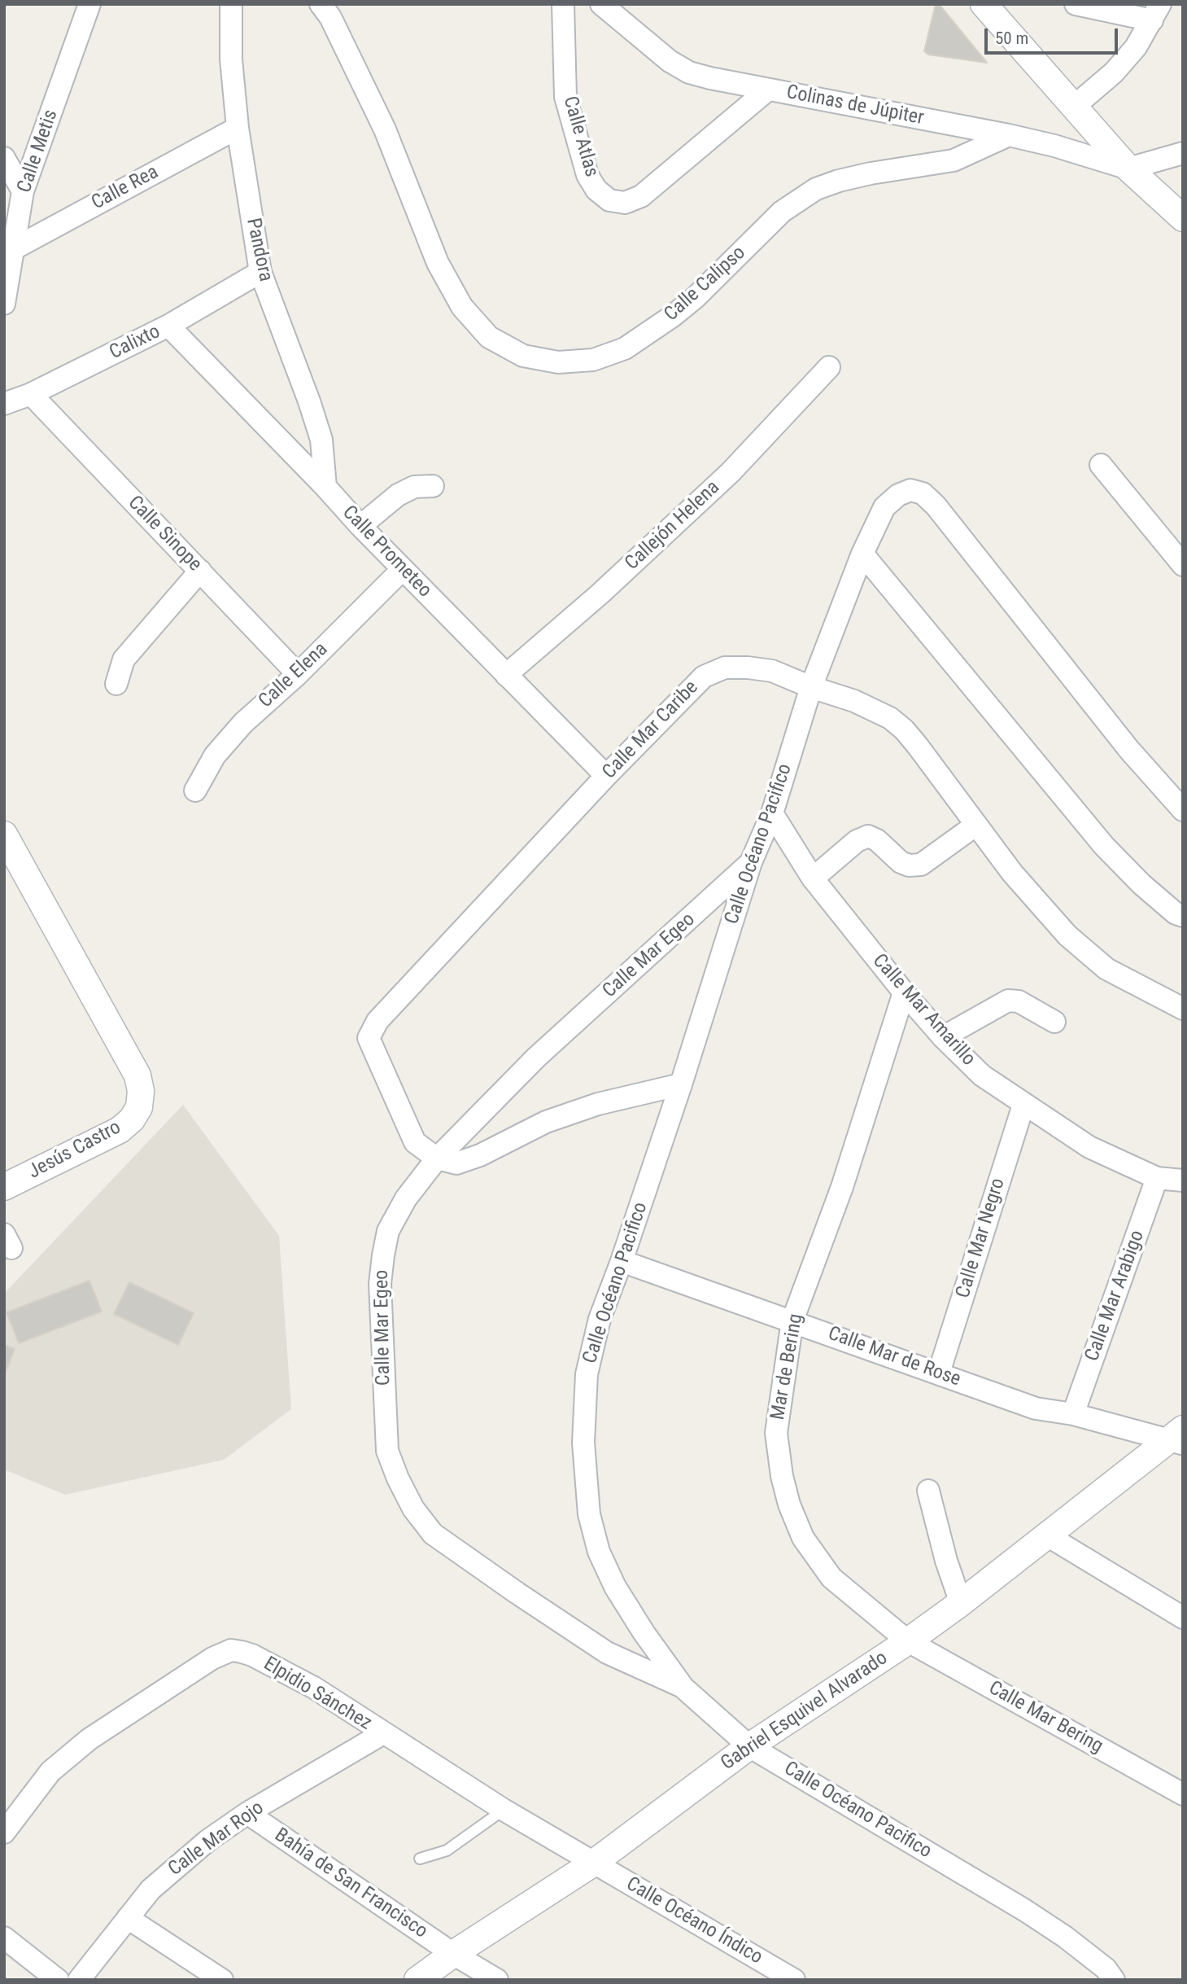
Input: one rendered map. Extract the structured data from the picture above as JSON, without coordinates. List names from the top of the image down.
{
  "streets": {
    "street": [
      "Colinas de Júpiter",
      "Calle Atlas",
      "Calle Metis",
      "Calle Rea",
      "Pandora",
      "Calle Calipso",
      "Calixto",
      "Callejón Helena",
      "Calle Sinope",
      "Calle Prometeo",
      "Calle Elena",
      "Calle Mar Caribe",
      "Calle Océano Pacifico",
      "Calle Mar Egeo",
      "Calle Mar Amarillo",
      "Jesús Castro",
      "Calle Mar Negro",
      "Calle Mar Arabigo",
      "Calle Mar de Rose",
      "Mar de Bering",
      "Elpidio Sánchez",
      "Gabriel Esquivel Alvarado",
      "Calle Mar Bering",
      "Calle Mar Rojo",
      "Bahía de San Francisco",
      "Calle Océano Índico"
    ]
  },
  "crossings": [
    ["Colinas de Júpiter", "Calle Atlas"],
    ["Colinas de Júpiter", "Calle Calipso"],
    ["Calle Metis", "Calle Rea"],
    ["Calle Rea", "Pandora"],
    ["Pandora", "Calixto"],
    ["Pandora", "Calle Prometeo"],
    ["Calixto", "Calle Sinope"],
    ["Calixto", "Calle Prometeo"],
    ["Callejón Helena", "Calle Prometeo"],
    ["Calle Sinope", "Calle Elena"],
    ["Calle Prometeo", "Calle Elena"],
    ["Calle Prometeo", "Calle Mar Caribe"],
    ["Calle Mar Caribe", "Calle Océano Pacifico"],
    ["Calle Mar Caribe", "Calle Mar Egeo"],
    ["Calle Océano Pacifico", "Calle Mar Egeo"],
    ["Calle Océano Pacifico", "Calle Mar Amarillo"],
    ["Calle Océano Pacifico", "Calle Mar de Rose"],
    ["Calle Océano Pacifico", "Gabriel Esquivel Alvarado"],
    ["Calle Mar Amarillo", "Calle Mar Negro"],
    ["Calle Mar Amarillo", "Calle Mar Arabigo"],
    ["Calle Mar Amarillo", "Mar de Bering"],
    ["Calle Mar Negro", "Calle Mar de Rose"],
    ["Calle Mar Arabigo", "Calle Mar de Rose"],
    ["Calle Mar de Rose", "Mar de Bering"],
    ["Calle Mar de Rose", "Gabriel Esquivel Alvarado"],
    ["Mar de Bering", "Gabriel Esquivel Alvarado"],
    ["Mar de Bering", "Calle Mar Bering"],
    ["Elpidio Sánchez", "Gabriel Esquivel Alvarado"],
    ["Elpidio Sánchez", "Calle Mar Rojo"],
    ["Elpidio Sánchez", "Calle Océano Índico"],
    ["Gabriel Esquivel Alvarado", "Calle Mar Bering"],
    ["Gabriel Esquivel Alvarado", "Bahía de San Francisco"],
    ["Gabriel Esquivel Alvarado", "Calle Océano Índico"],
    ["Calle Mar Rojo", "Bahía de San Francisco"]
  ],
  "scale_bar": "50 m"
}
